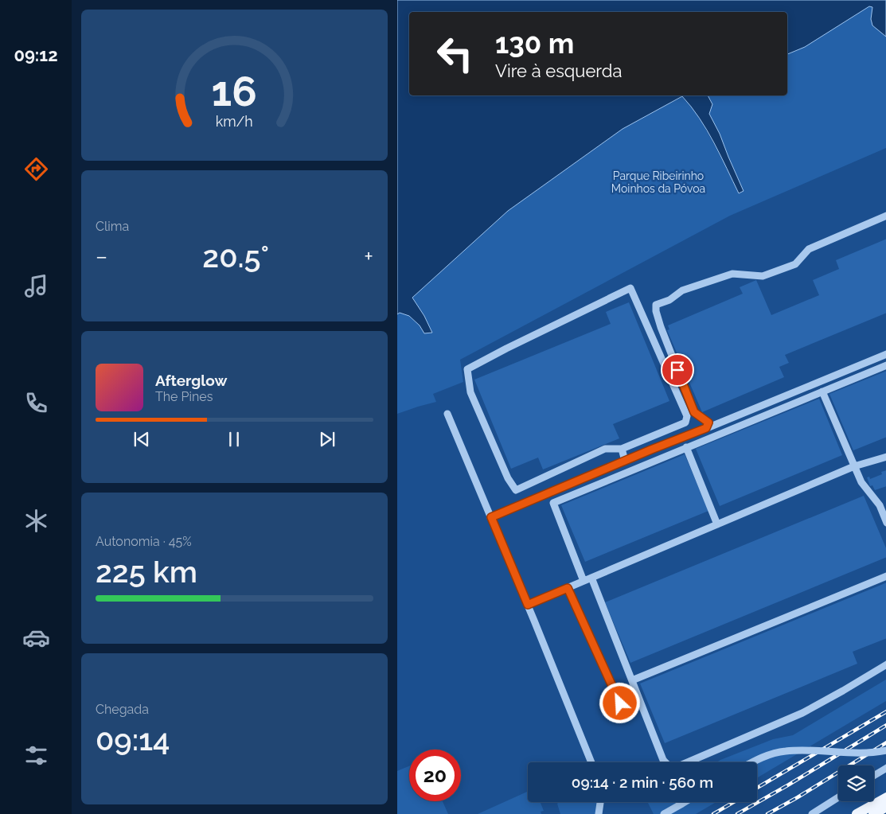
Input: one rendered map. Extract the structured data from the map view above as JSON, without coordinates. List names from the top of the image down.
{
  "parks": ["Parque Ribeirinho Moinhos da Póvoa"],
  "page": {
    "tabs": "09:12",
    "turn": ["130 m", "Vire à esquerda"],
    "tile": [
      "Clima",
      ["Autonomia · 45%", "225 km"],
      ["Chegada", "09:14"]
    ],
    "heat": ["−", "20.5°", "+"],
    "song": ["Afterglow", "The Pines"],
    "limit": "20",
    "trip": "09:14 · 2 min · 560 m",
    "gauge": ["16", "km/h"]
  }
}
